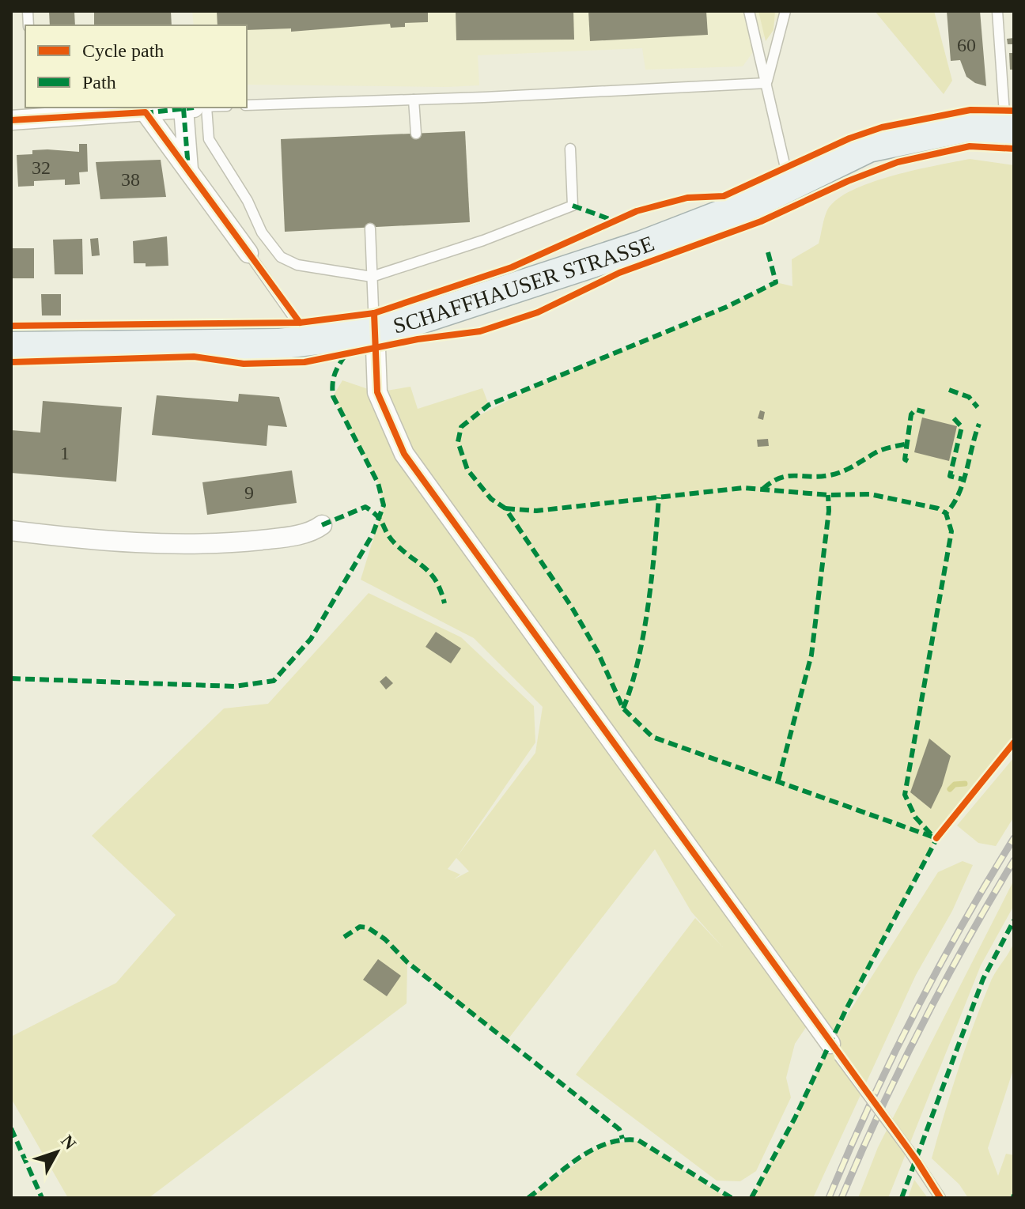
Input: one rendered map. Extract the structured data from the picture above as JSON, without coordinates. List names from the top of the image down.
{
  "streets": {
    "main road": ["SCHAFFHAUSER STRASSE"]
  },
  "house_numbers": [
    "60",
    "32",
    "38",
    "1",
    "9"
  ],
  "legend": ["Cycle path", "Path"],
  "north": "top right"
}
